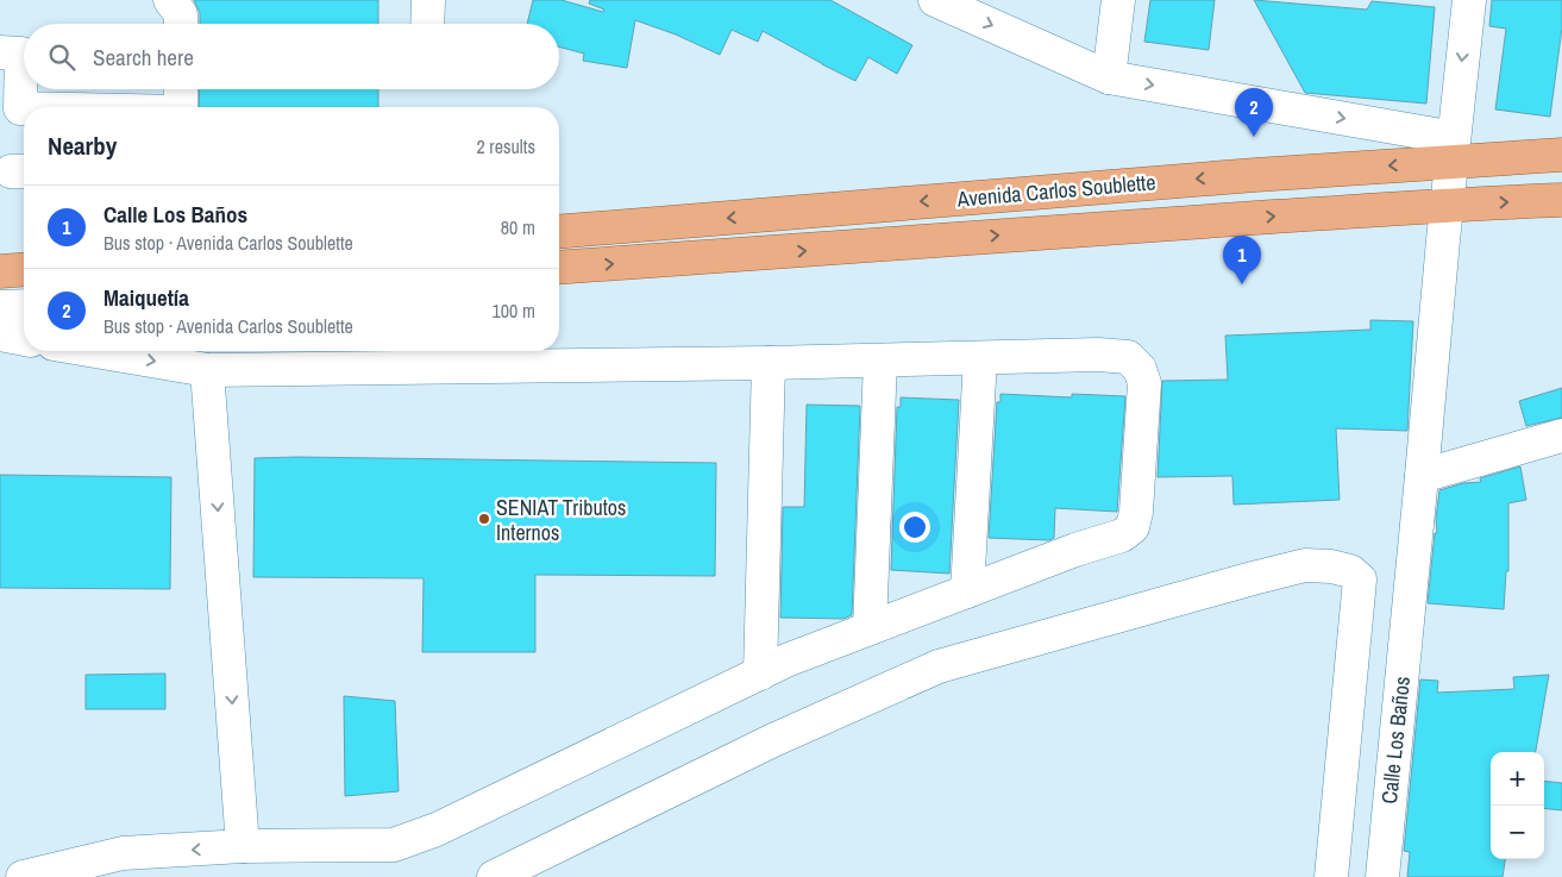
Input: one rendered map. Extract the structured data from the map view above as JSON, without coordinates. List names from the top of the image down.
{
  "streets": {
    "main road": ["Avenida Carlos Soublette"],
    "street": ["Calle Los Baños"]
  },
  "crossings": [
    ["Avenida Carlos Soublette", "Calle Los Baños"]
  ],
  "places": ["SENIAT Tributos Internos"],
  "page": {
    "search": "Search here",
    "pins": ["2", "1"],
    "heading": ["Nearby", "2 results"],
    "list": [
      {
        "mark": "1",
        "name": "Calle Los Baños",
        "note": "Bus stop · Avenida Carlos Soublette",
        "value": "80 m"
      },
      {
        "mark": "2",
        "name": "Maiquetía",
        "note": "Bus stop · Avenida Carlos Soublette",
        "value": "100 m"
      }
    ],
    "map_buttons": ["+", "−"]
  }
}
